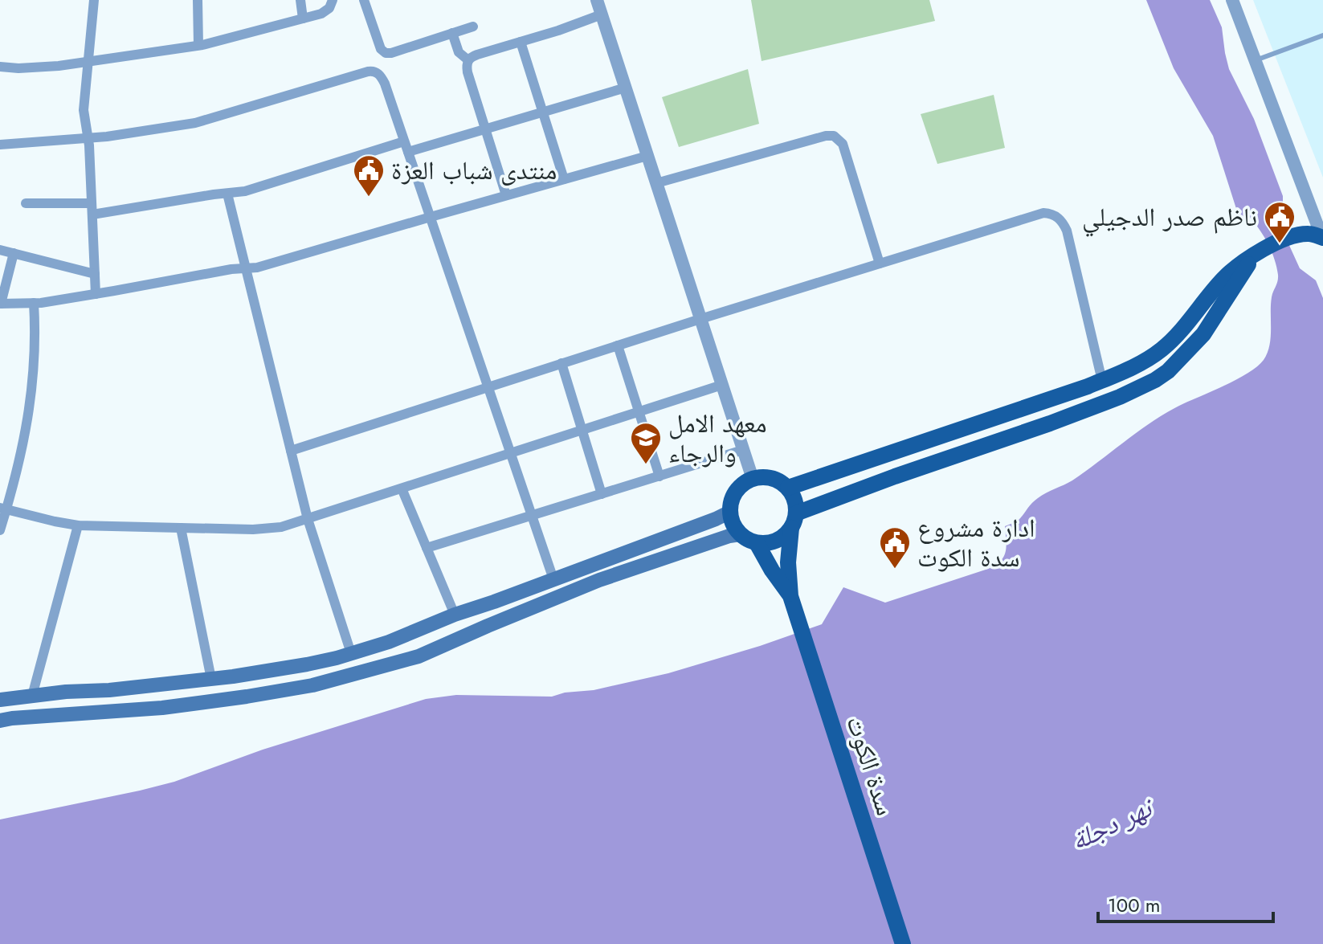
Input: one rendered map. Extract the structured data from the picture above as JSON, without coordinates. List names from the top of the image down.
{
  "streets": {
    "main road": ["سدة الكوت"]
  },
  "water": ["نهر دجلة"],
  "places": {
    "public building": ["منتدى شباب العزة", "ناظم صدر الدجيلي", "ادارة مشروع سدة الكوت"],
    "school or university": ["معهد الامل والرجاء"]
  },
  "scale_bar": "100 m"
}
